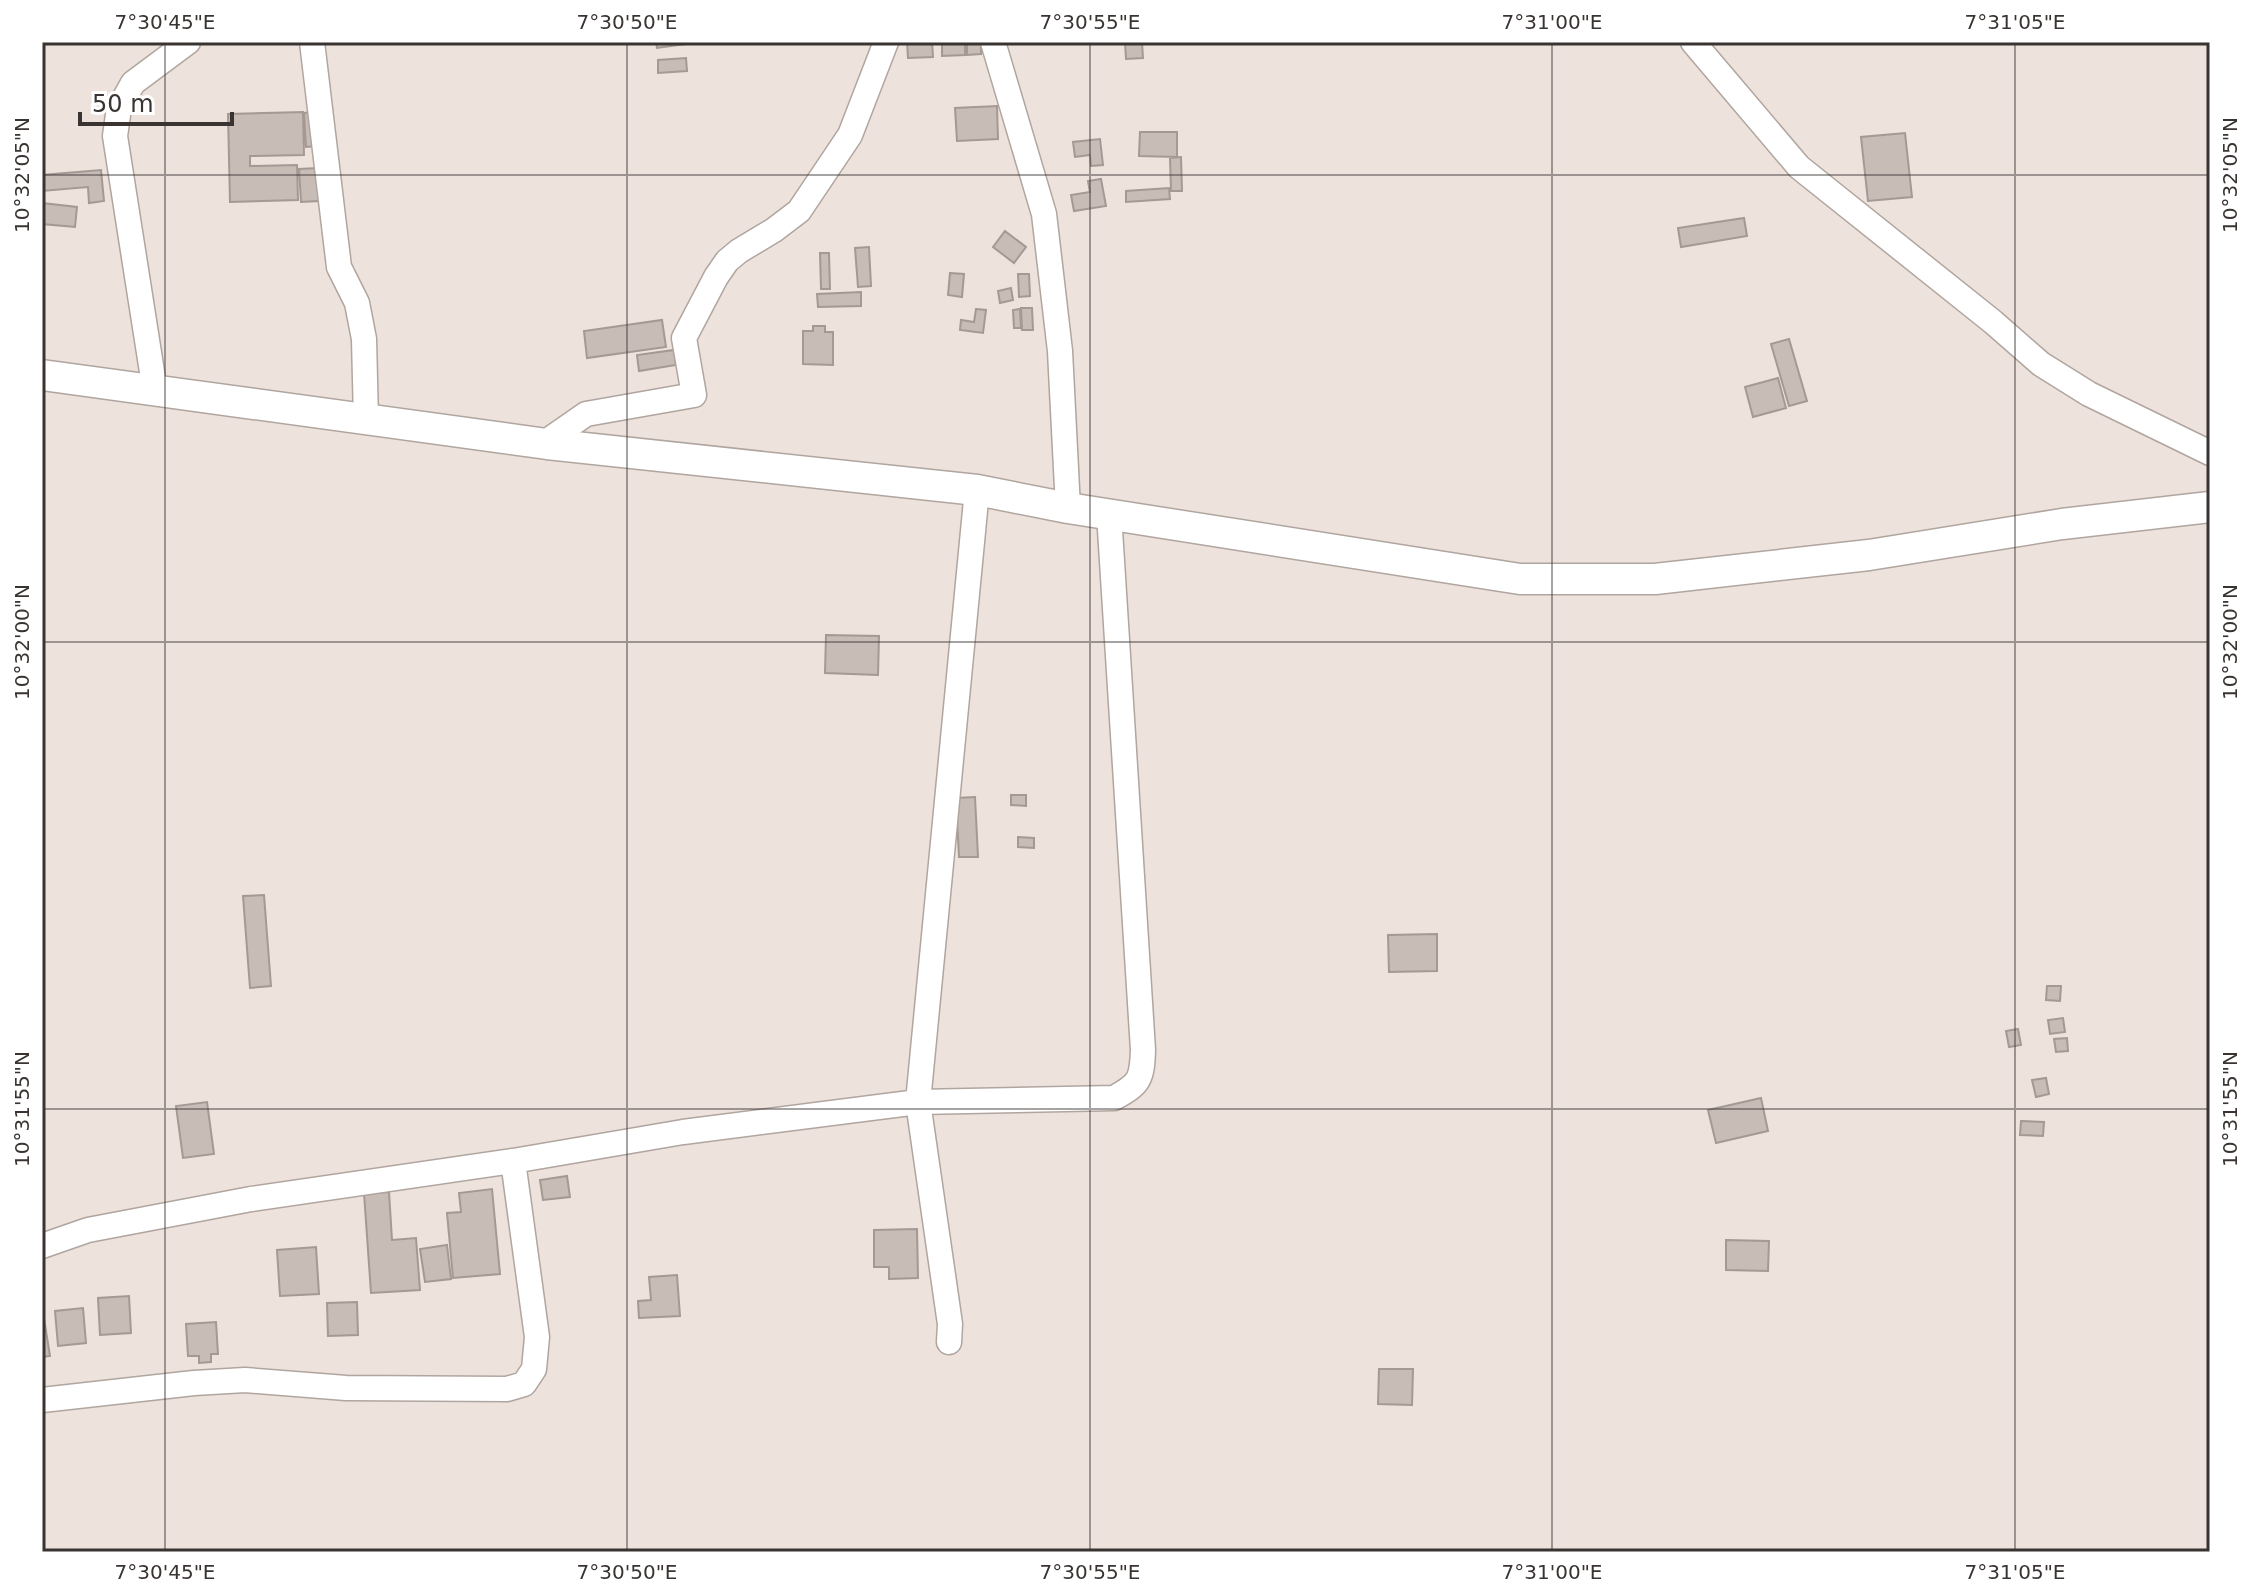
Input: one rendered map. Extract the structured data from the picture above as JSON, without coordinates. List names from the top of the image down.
{
  "scale_bar": "50 m",
  "coordinates": [
    "7°30'45\"E",
    "7°30'50\"E",
    "7°30'55\"E",
    "7°31'00\"E",
    "7°31'05\"E",
    "10°32'05\"N",
    "10°32'00\"N",
    "10°31'55\"N"
  ]
}
